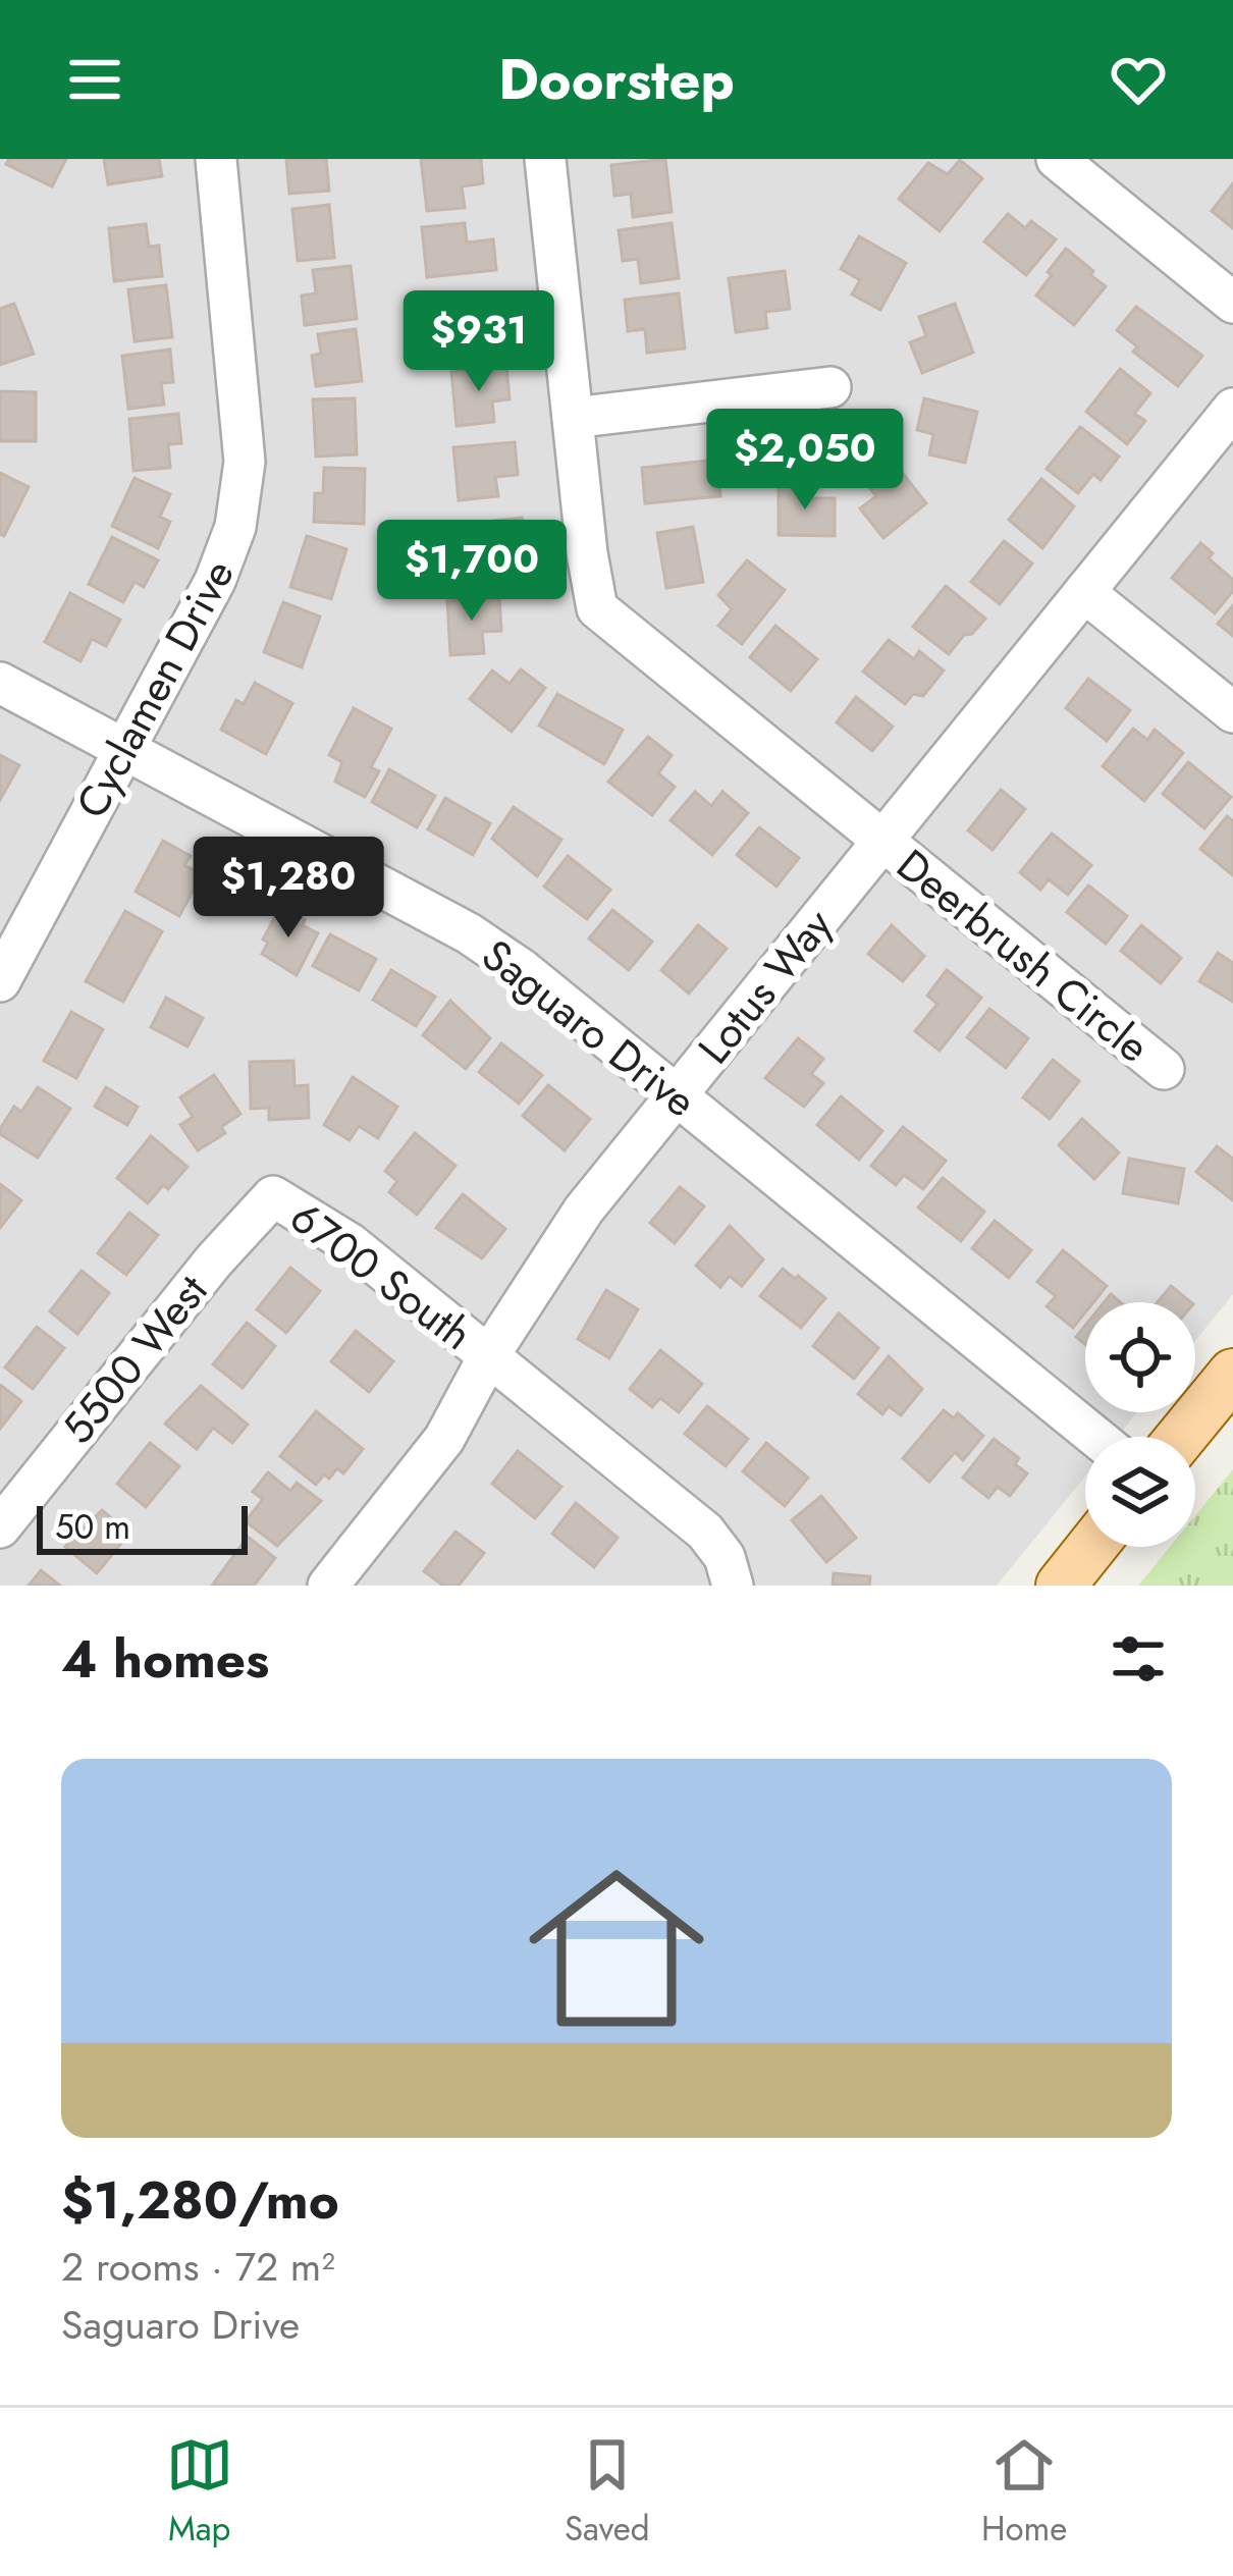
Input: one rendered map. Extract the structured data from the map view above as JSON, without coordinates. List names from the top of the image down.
{
  "streets": {
    "street": [
      "Cyclamen Drive",
      "Deerbrush Circle",
      "Lotus Way",
      "Saguaro Drive",
      "6700 South",
      "5500 West"
    ]
  },
  "crossings": [
    ["Cyclamen Drive", "Saguaro Drive"],
    ["Deerbrush Circle", "Lotus Way"],
    ["Lotus Way", "Saguaro Drive"],
    ["Lotus Way", "6700 South"],
    ["6700 South", "5500 West"]
  ],
  "scale_bar": "50 m",
  "page": {
    "header": "Doorstep",
    "price": [
      "$931",
      "$2,050",
      "$1,700",
      "$1,280"
    ],
    "scale": "50 m",
    "heading": "4 homes",
    "list": [
      {
        "name": "$1,280/mo",
        "note": "2 rooms · 72 m² · Saguaro Drive"
      }
    ],
    "tabs": ["Map", "Saved", "Home"]
  }
}
